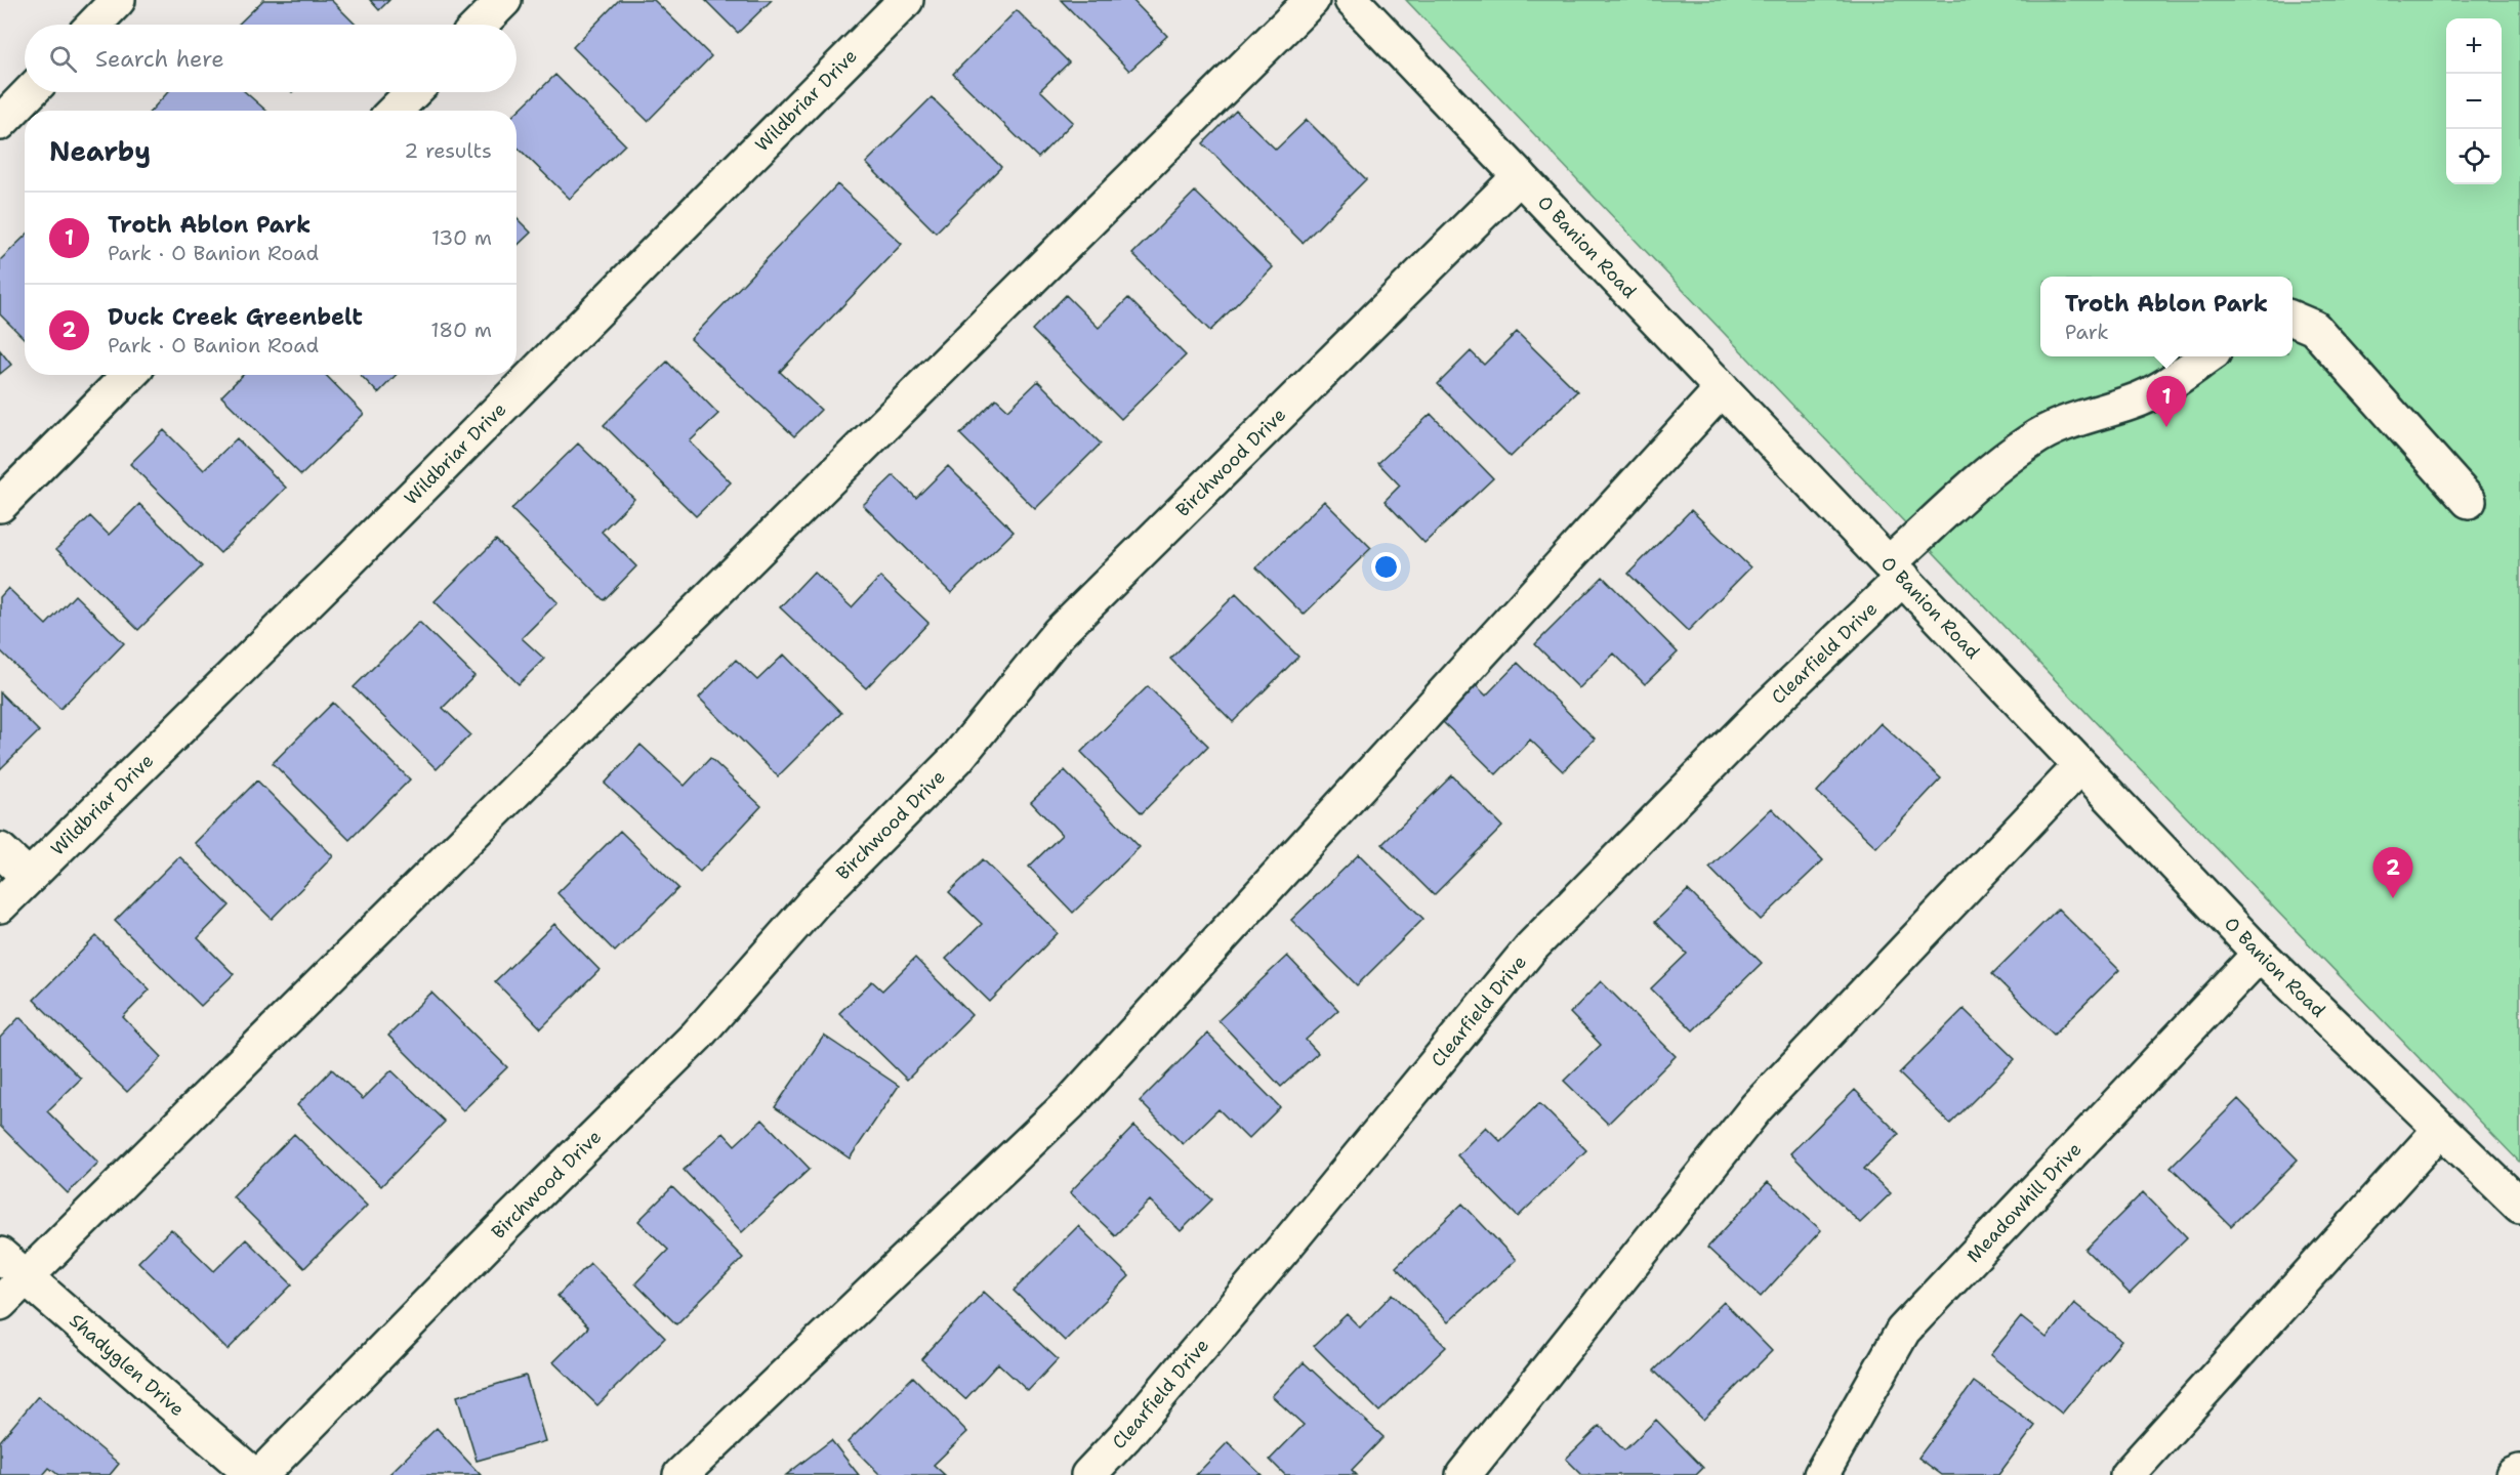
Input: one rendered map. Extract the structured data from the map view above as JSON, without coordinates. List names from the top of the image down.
{
  "streets": {
    "street": [
      "Wildbriar Drive",
      "O Banion Road",
      "Birchwood Drive",
      "Clearfield Drive",
      "Meadowhill Drive",
      "Shadyglen Drive"
    ]
  },
  "crossings": [
    ["O Banion Road", "Birchwood Drive"],
    ["O Banion Road", "Clearfield Drive"],
    ["O Banion Road", "Meadowhill Drive"]
  ],
  "page": {
    "map_buttons": ["+", "−"],
    "search": "Search here",
    "heading": ["Nearby", "2 results"],
    "list": [
      {
        "mark": "1",
        "name": "Troth Ablon Park",
        "note": "Park · O Banion Road",
        "value": "130 m"
      },
      {
        "mark": "2",
        "name": "Duck Creek Greenbelt",
        "note": "Park · O Banion Road",
        "value": "180 m"
      }
    ],
    "popup": ["Troth Ablon Park", "Park"],
    "pins": ["1", "2"]
  }
}
